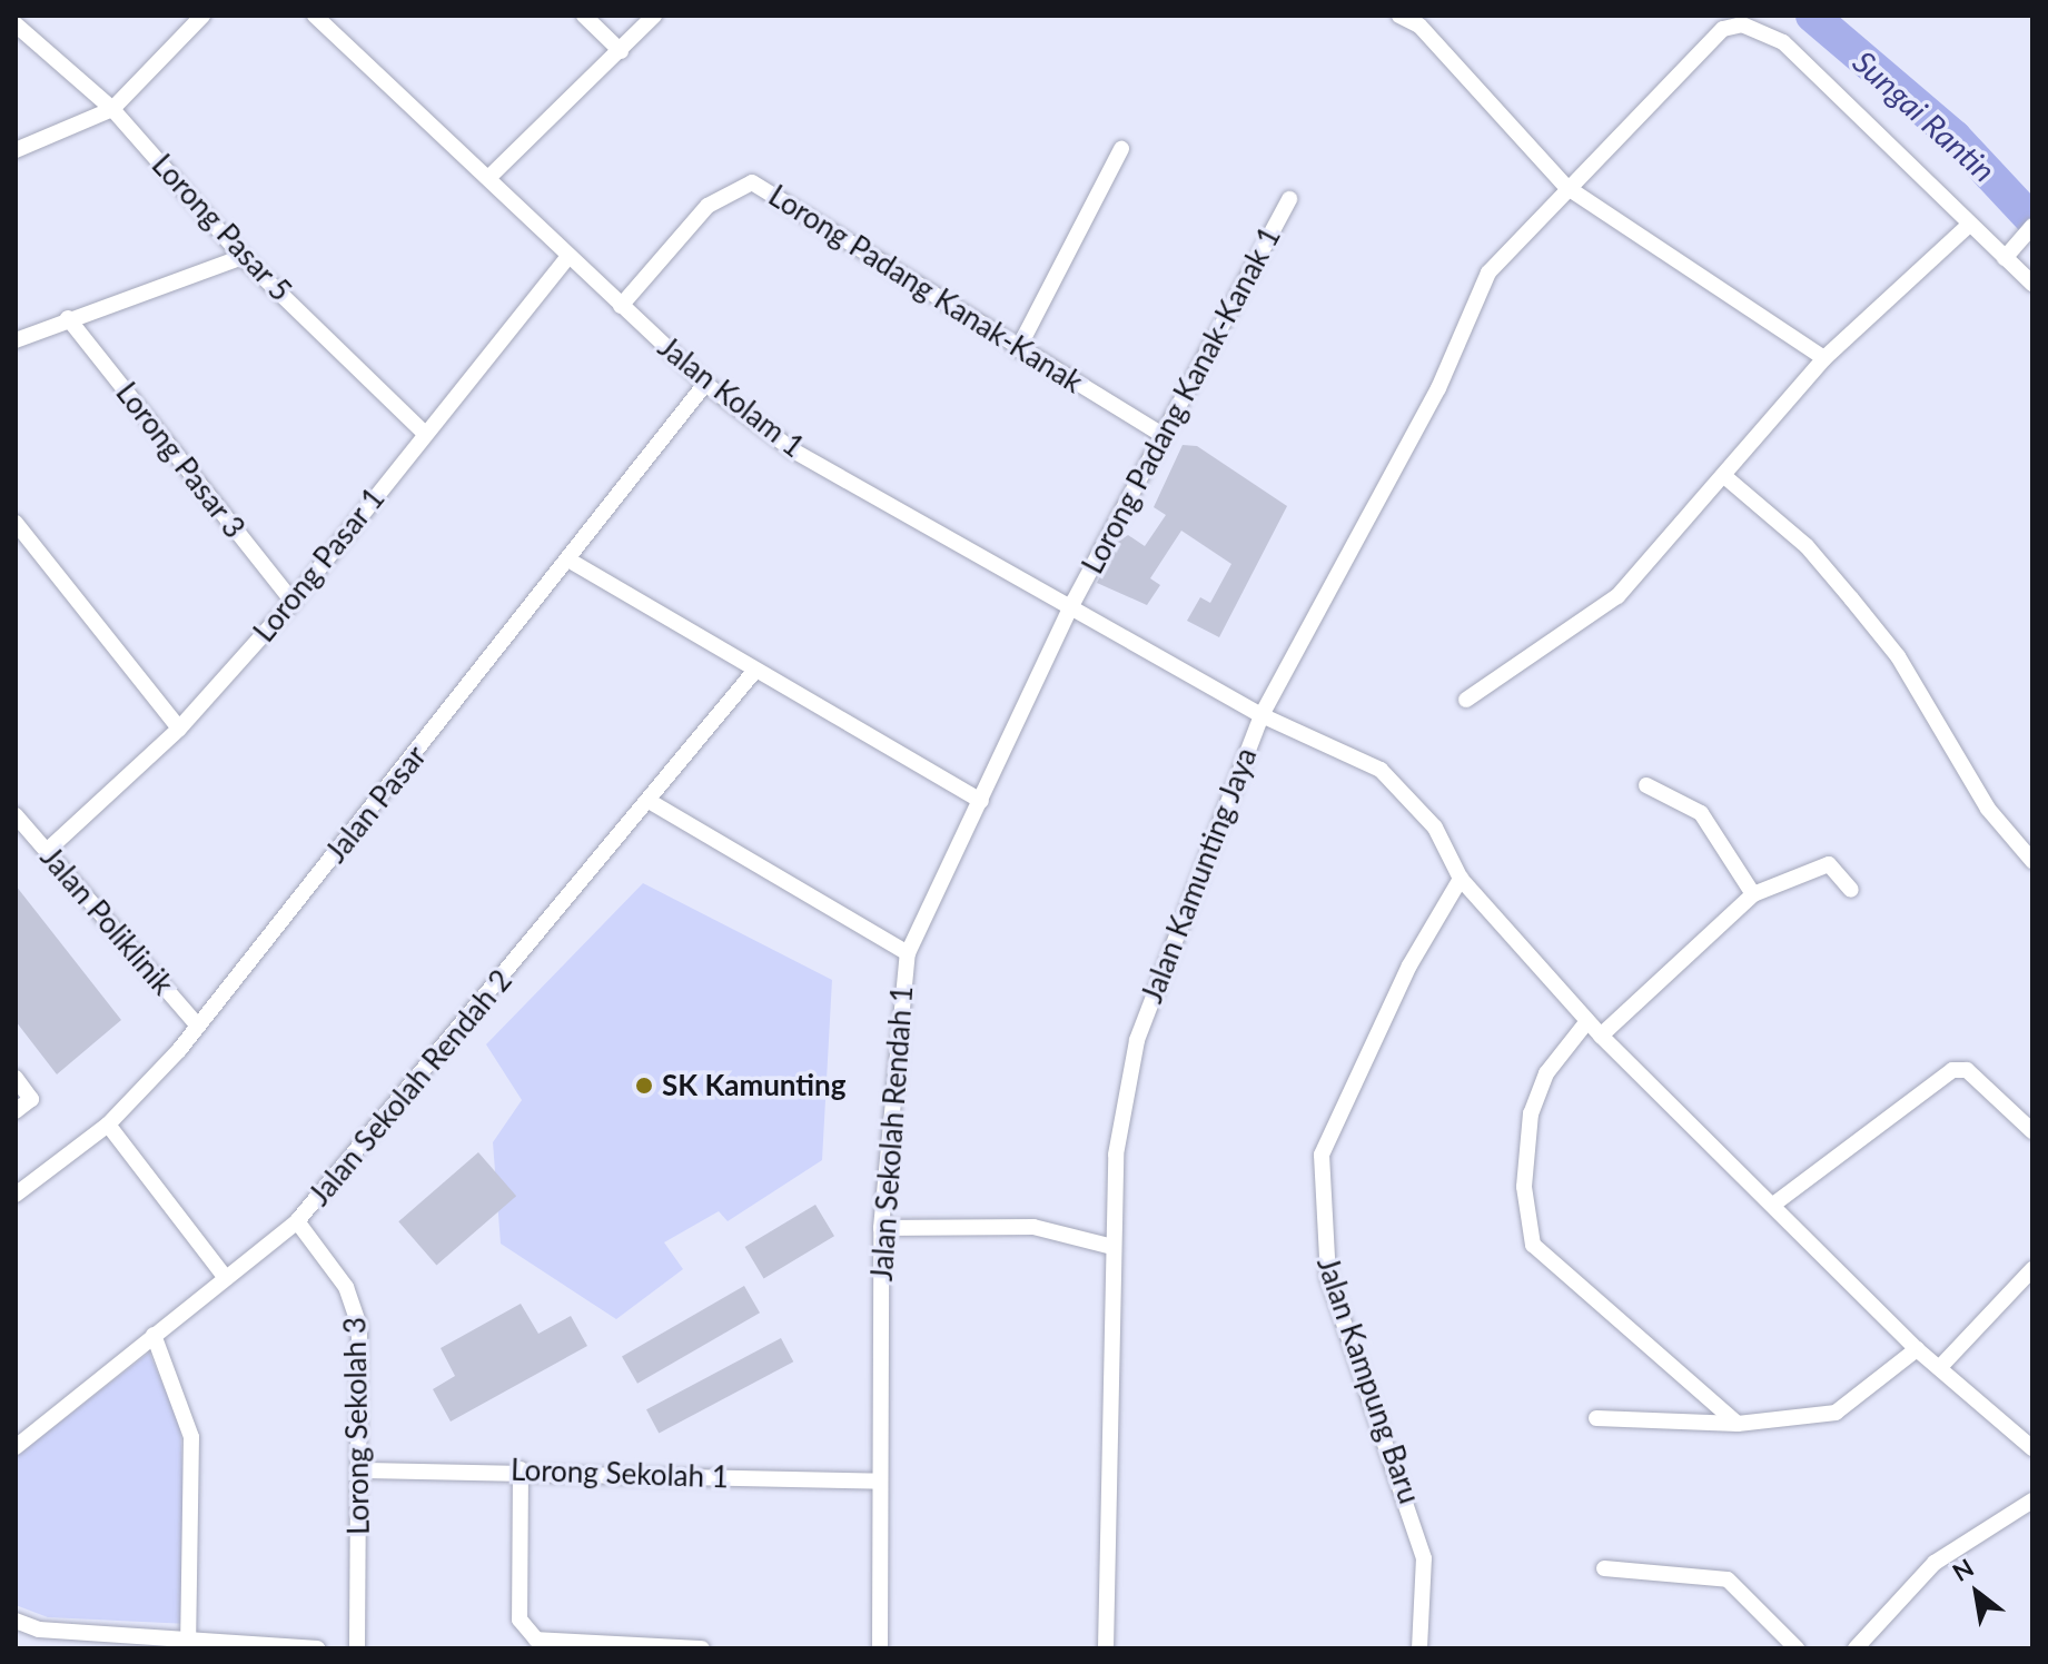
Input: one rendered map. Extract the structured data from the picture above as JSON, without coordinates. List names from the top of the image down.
{
  "streets": {
    "street": [
      "Lorong Pasar 5",
      "Lorong Padang Kanak-Kanak",
      "Jalan Kolam 1",
      "Lorong Padang Kanak-Kanak 1",
      "Lorong Pasar 3",
      "Lorong Pasar 1",
      "Jalan Pasar",
      "Jalan Kamunting Jaya",
      "Jalan Poliklinik",
      "Jalan Sekolah Rendah 2",
      "Jalan Sekolah Rendah 1",
      "Jalan Kampung Baru",
      "Lorong Sekolah 3",
      "Lorong Sekolah 1"
    ]
  },
  "crossings": [
    ["Lorong Pasar 5", "Lorong Pasar 1"],
    ["Lorong Padang Kanak-Kanak", "Jalan Kolam 1"],
    ["Lorong Padang Kanak-Kanak", "Lorong Padang Kanak-Kanak 1"],
    ["Jalan Kolam 1", "Lorong Padang Kanak-Kanak 1"],
    ["Jalan Kolam 1", "Lorong Pasar 1"],
    ["Jalan Kolam 1", "Jalan Pasar"],
    ["Jalan Kolam 1", "Jalan Kamunting Jaya"],
    ["Jalan Kolam 1", "Jalan Sekolah Rendah 1"],
    ["Jalan Kolam 1", "Jalan Kampung Baru"],
    ["Lorong Padang Kanak-Kanak 1", "Jalan Sekolah Rendah 1"],
    ["Lorong Pasar 3", "Lorong Pasar 1"],
    ["Lorong Pasar 1", "Jalan Poliklinik"],
    ["Jalan Pasar", "Jalan Poliklinik"],
    ["Jalan Sekolah Rendah 2", "Lorong Sekolah 3"],
    ["Jalan Sekolah Rendah 1", "Lorong Sekolah 1"],
    ["Lorong Sekolah 3", "Lorong Sekolah 1"]
  ],
  "water": ["Sungai Rantin"],
  "places": ["SK Kamunting"],
  "north": "top left"
}
